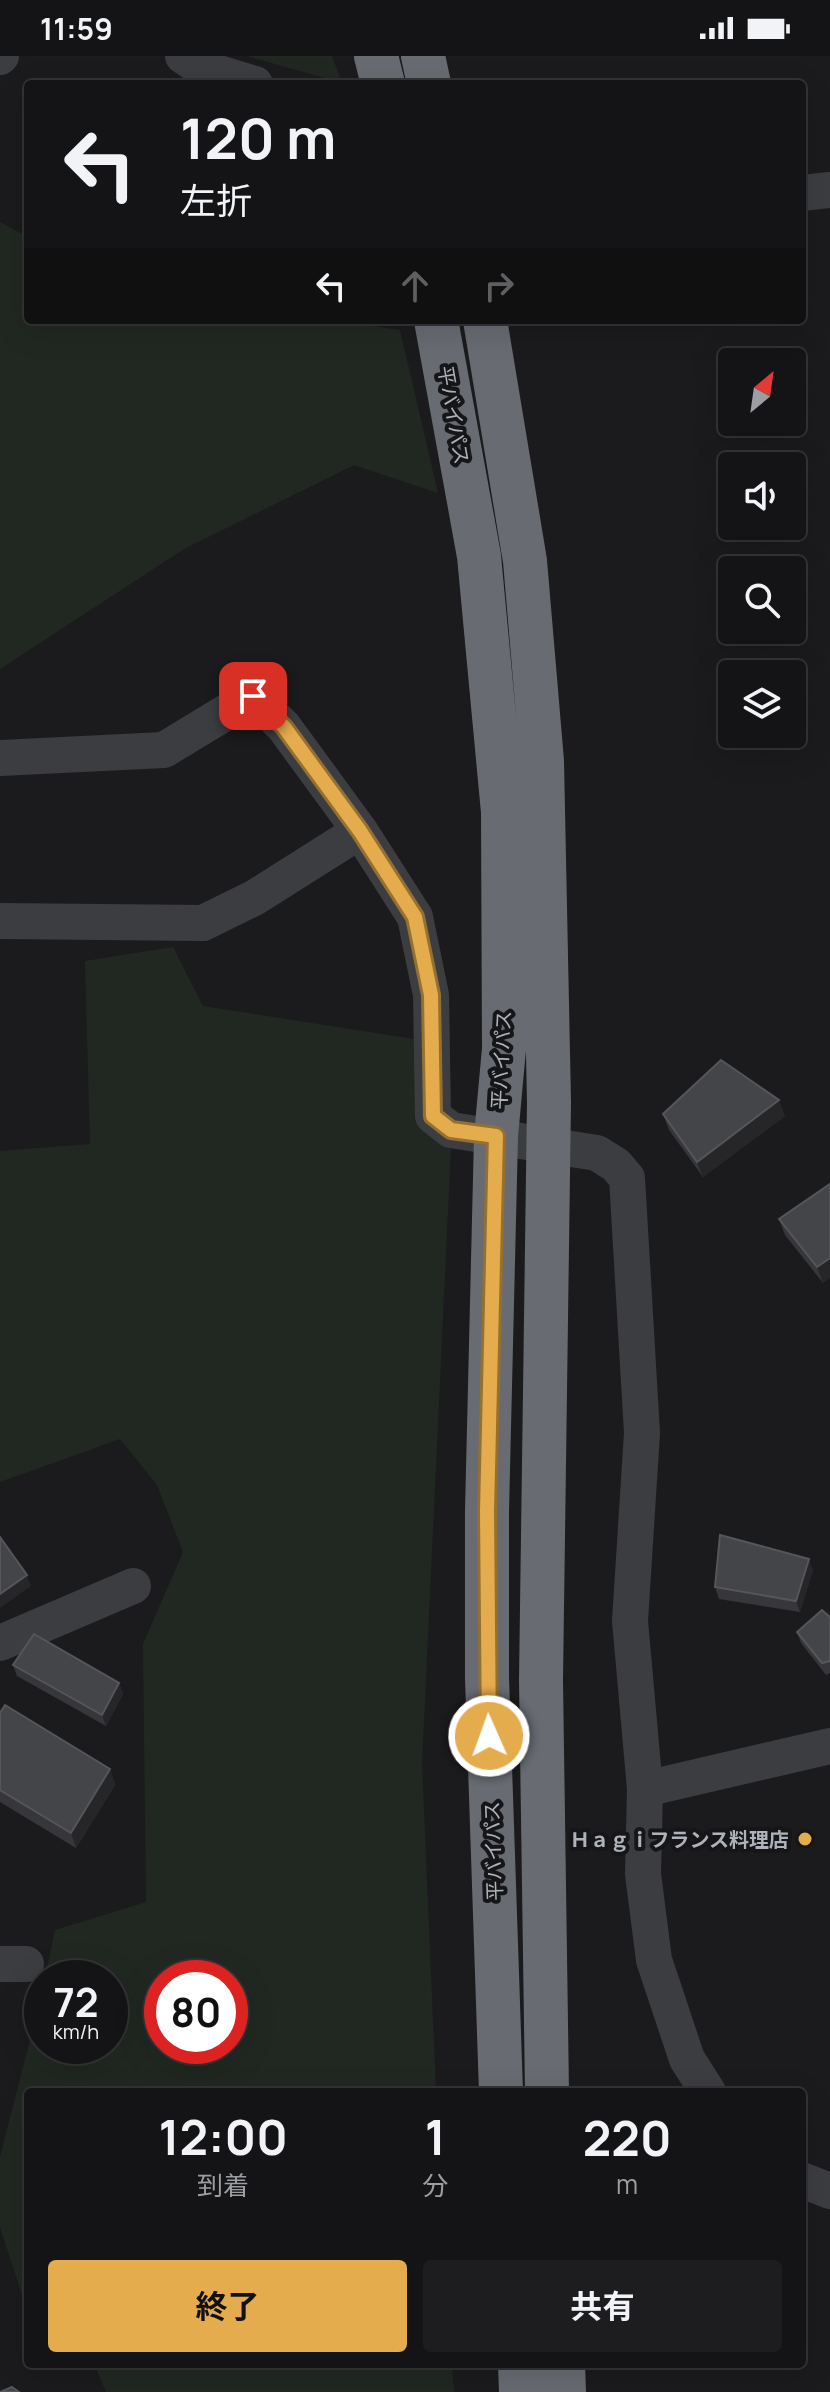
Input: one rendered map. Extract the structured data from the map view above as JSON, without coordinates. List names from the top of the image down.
{
  "streets": {
    "highway": ["平バイパス"]
  },
  "places": ["Ｈａｇｉフランス料理店"],
  "north": "top right",
  "page": {
    "status": "11:59",
    "turn": ["120 m", "左折"],
    "speed": "72 km/h",
    "limit": "80",
    "eta": [
      "12:00",
      "到着",
      "1",
      "分",
      "220",
      "m"
    ],
    "buttons": ["終了", "共有"]
  }
}
